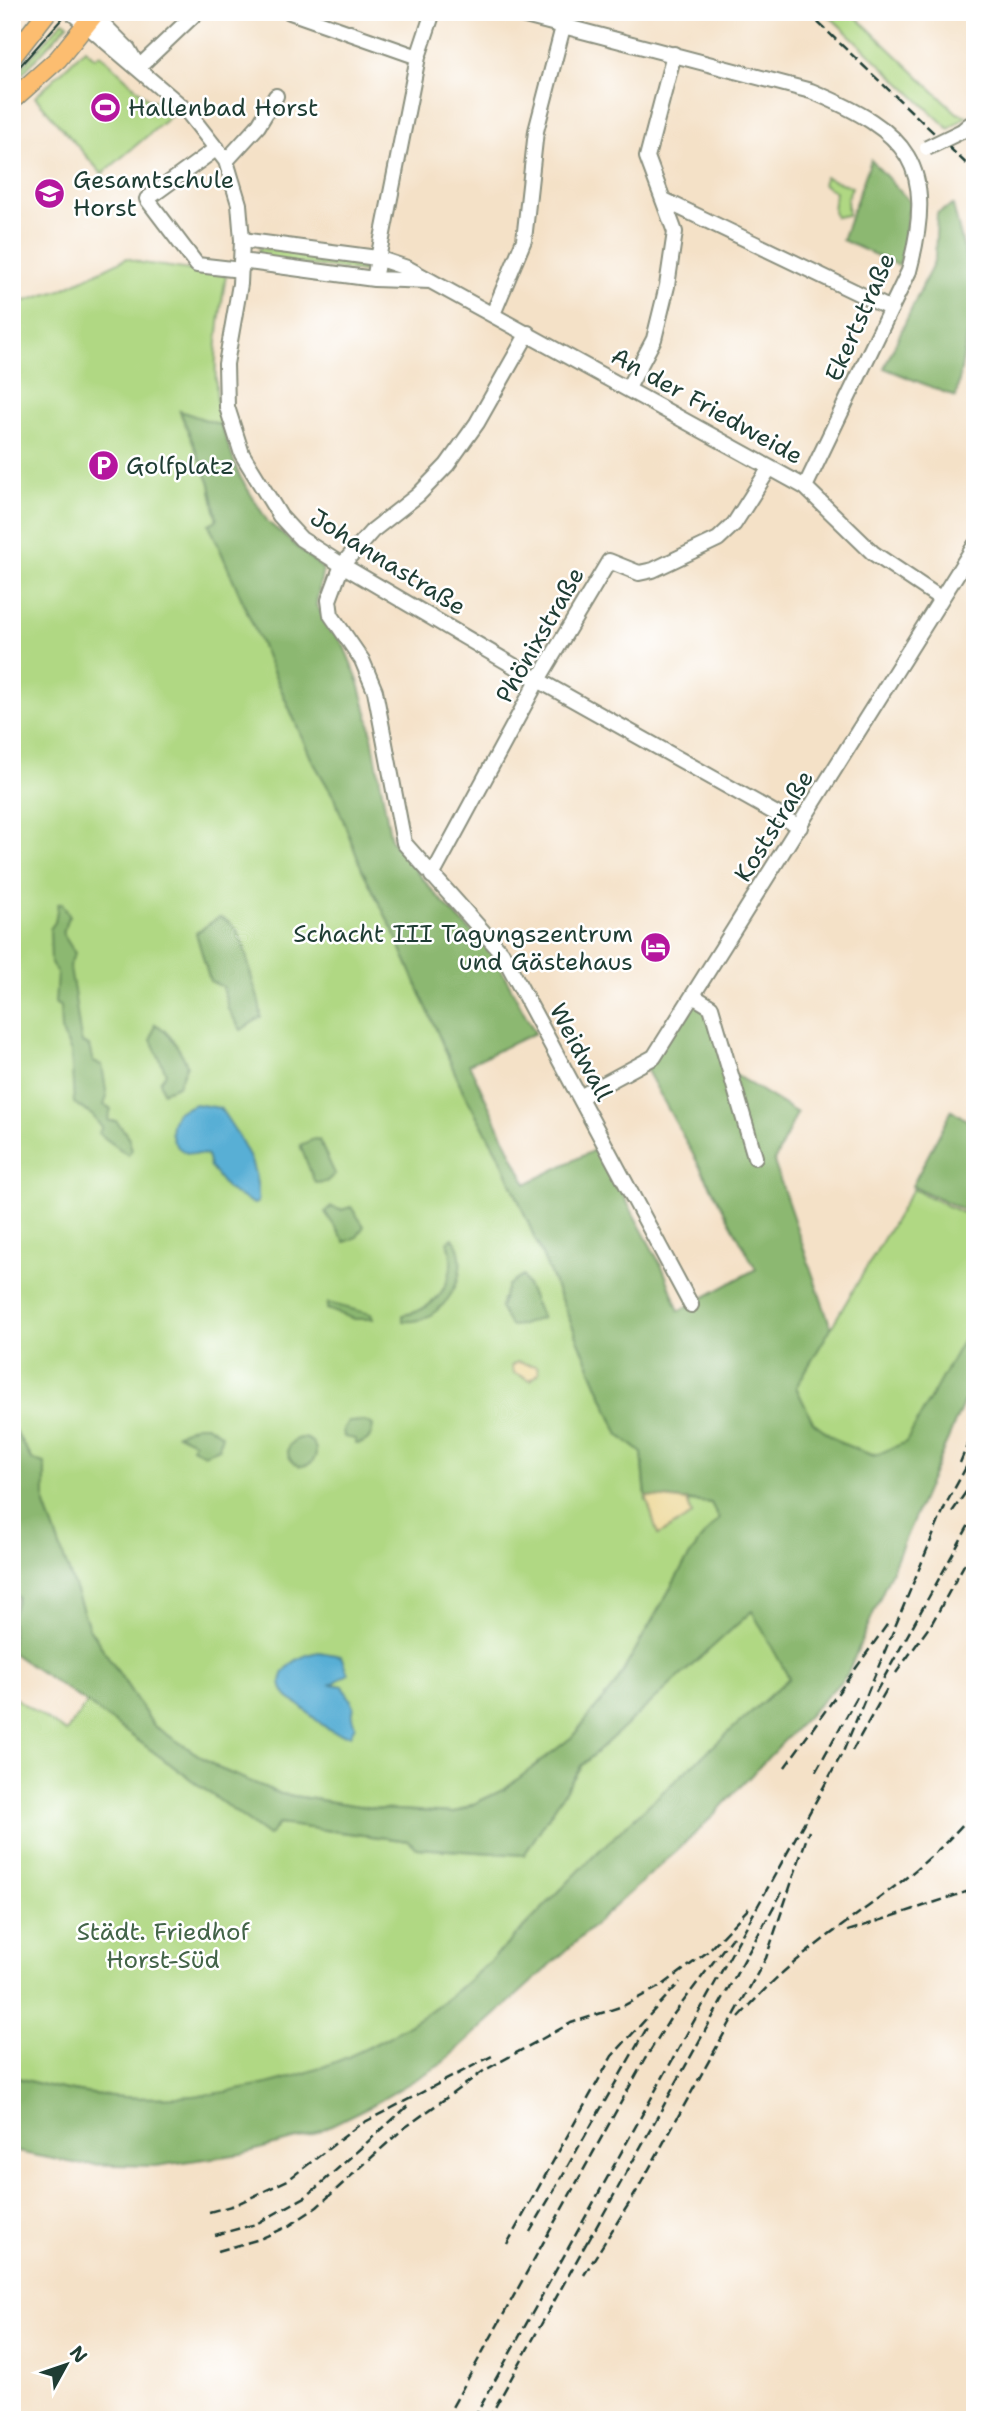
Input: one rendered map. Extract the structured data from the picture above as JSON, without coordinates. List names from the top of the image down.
{
  "streets": {
    "street": [
      "Ekertstraße",
      "An der Friedweide",
      "Johannastraße",
      "Phönixstraße",
      "Koststraße",
      "Weidwall"
    ]
  },
  "crossings": [
    ["Ekertstraße", "An der Friedweide"],
    ["An der Friedweide", "Johannastraße"],
    ["An der Friedweide", "Phönixstraße"],
    ["An der Friedweide", "Koststraße"],
    ["Johannastraße", "Phönixstraße"],
    ["Johannastraße", "Koststraße"],
    ["Johannastraße", "Weidwall"],
    ["Phönixstraße", "Weidwall"],
    ["Koststraße", "Weidwall"]
  ],
  "parks": ["Städt. Friedhof Horst-Süd"],
  "places": {
    "sports": ["Hallenbad Horst"],
    "school or university": ["Gesamtschule Horst"],
    "parking": ["Golfplatz"],
    "hotel": ["Schacht III Tagungszentrum und Gästehaus"]
  },
  "north": "top right"
}
